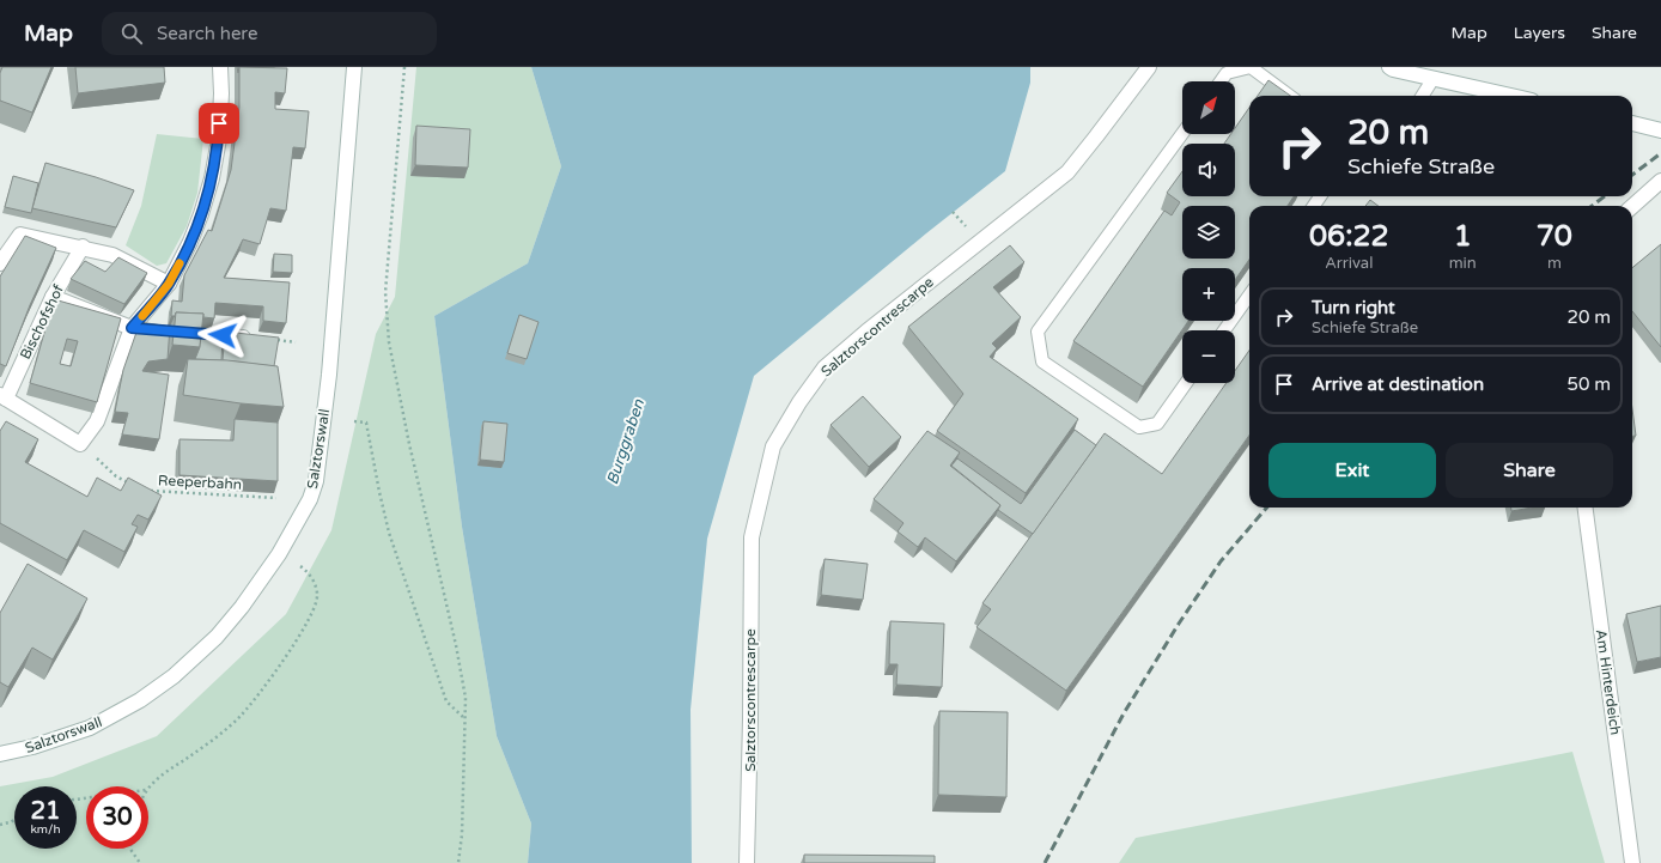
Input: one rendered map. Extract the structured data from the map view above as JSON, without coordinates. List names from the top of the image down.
{
  "streets": {
    "street": [
      "Bischofshof",
      "Salztorscontrescarpe",
      "Salztorswall",
      "Am Hinterdeich"
    ],
    "path": ["Reeperbahn"]
  },
  "water": ["Burggraben"],
  "north": "top right",
  "page": {
    "header": "Map",
    "search": "Search here",
    "nav": ["Map", "Layers", "Share"],
    "map_buttons": ["+", "−"],
    "turn": ["20 m", "Schiefe Straße"],
    "eta": [
      "06:22",
      "Arrival",
      "1",
      "min",
      "70",
      "m"
    ],
    "list": [
      {
        "name": "Turn right",
        "note": "Schiefe Straße",
        "value": "20 m"
      },
      {
        "name": "Arrive at destination",
        "value": "50 m"
      }
    ],
    "buttons": ["Exit", "Share"],
    "speed": "21 km/h",
    "limit": "30"
  }
}
